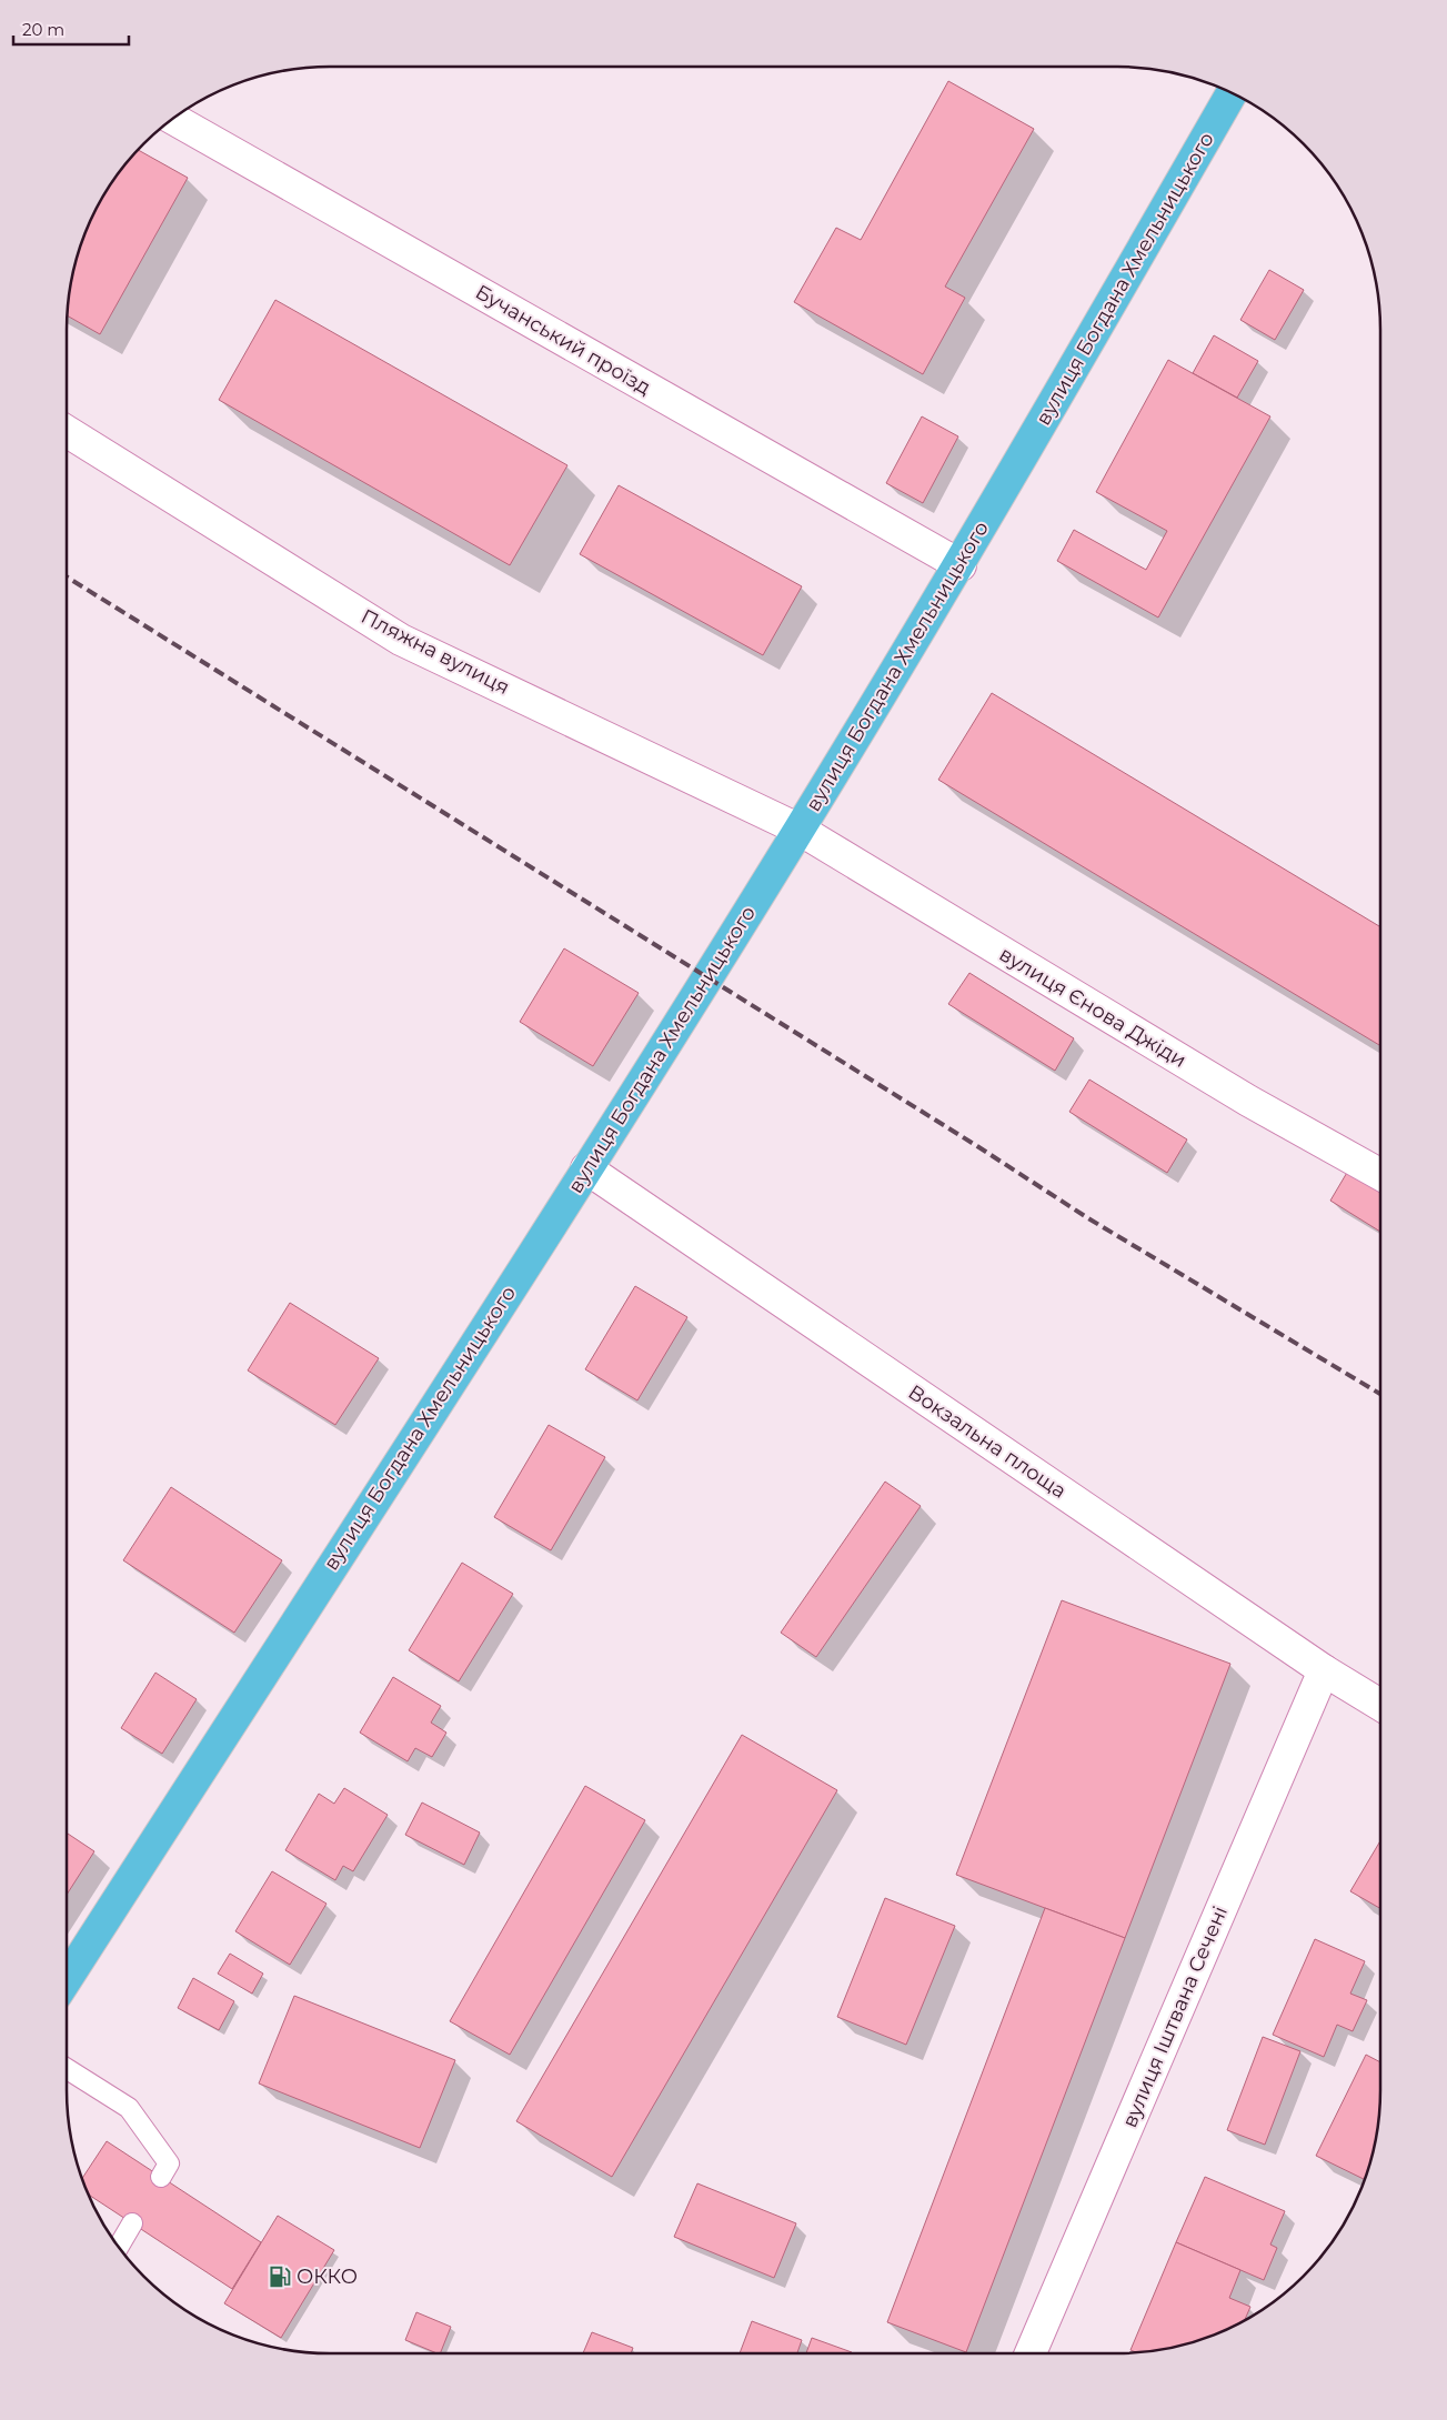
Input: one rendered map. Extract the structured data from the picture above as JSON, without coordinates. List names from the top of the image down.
{
  "streets": {
    "highway": ["вулиця Богдана Хмельницького"],
    "street": [
      "Бучанський проїзд",
      "Пляжна вулиця",
      "вулиця Єнова Джіди",
      "Вокзальна площа",
      "вулиця Іштвана Сечені"
    ]
  },
  "crossings": [
    ["вулиця Богдана Хмельницького", "Бучанський проїзд"],
    ["вулиця Богдана Хмельницького", "Пляжна вулиця"],
    ["вулиця Богдана Хмельницького", "вулиця Єнова Джіди"],
    ["вулиця Богдана Хмельницького", "Вокзальна площа"],
    ["Пляжна вулиця", "вулиця Єнова Джіди"],
    ["Вокзальна площа", "вулиця Іштвана Сечені"]
  ],
  "places": {
    "fuel station": ["ОККО"]
  },
  "scale_bar": "20 m"
}
